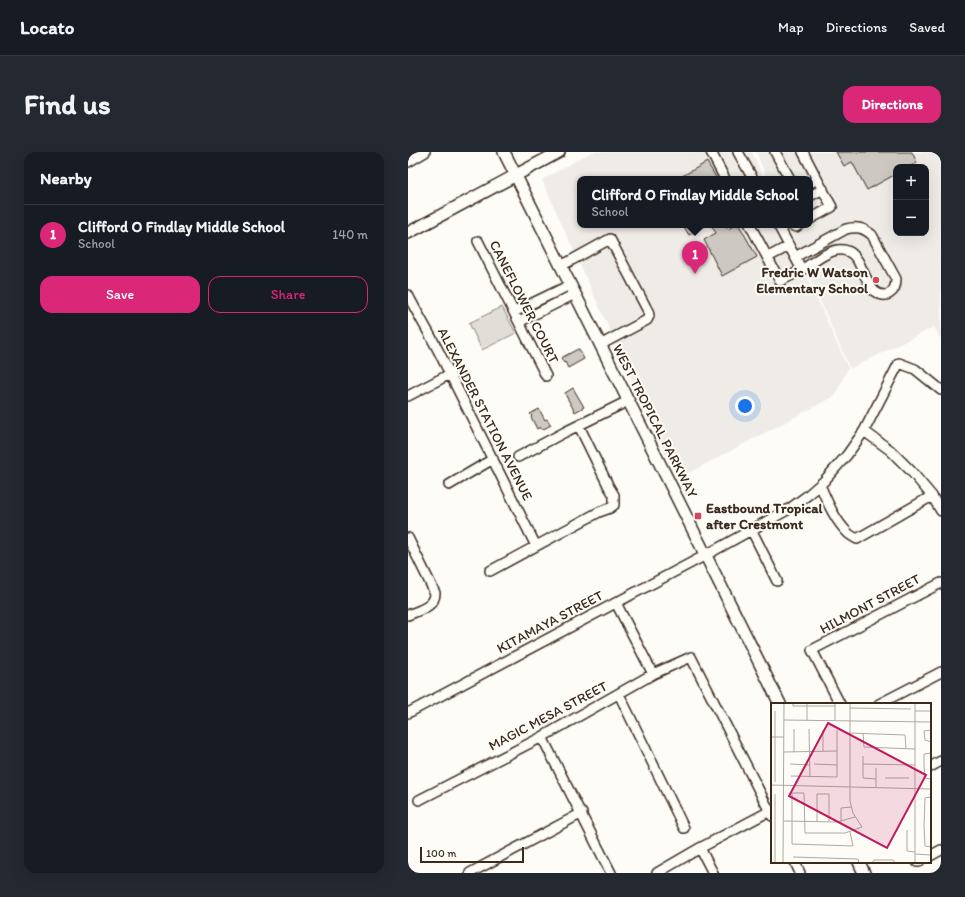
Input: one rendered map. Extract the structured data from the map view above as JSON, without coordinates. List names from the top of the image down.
{
  "streets": {
    "main road": ["WEST TROPICAL PARKWAY"],
    "street": [
      "CANEFLOWER COURT",
      "ALEXANDER STATION AVENUE",
      "HILMONT STREET",
      "KITAMAYA STREET",
      "MAGIC MESA STREET"
    ]
  },
  "crossings": [
    ["WEST TROPICAL PARKWAY", "KITAMAYA STREET"]
  ],
  "places": {
    "other": ["Fredric W Watson Elementary School"],
    "transit": ["Eastbound Tropical after Crestmont"]
  },
  "scale_bar": "100 m",
  "page": {
    "header": "Locato",
    "nav": ["Map", "Directions", "Saved"],
    "buttons": [
      "Directions",
      ["Save", "Share"]
    ],
    "title": "Find us",
    "heading": "Nearby",
    "map_buttons": ["+", "−"],
    "popup": ["Clifford O Findlay Middle School", "School"],
    "list": [
      {
        "mark": "1",
        "name": "Clifford O Findlay Middle School",
        "note": "School",
        "value": "140 m"
      }
    ],
    "pins": "1",
    "scale": "100 m"
  }
}
